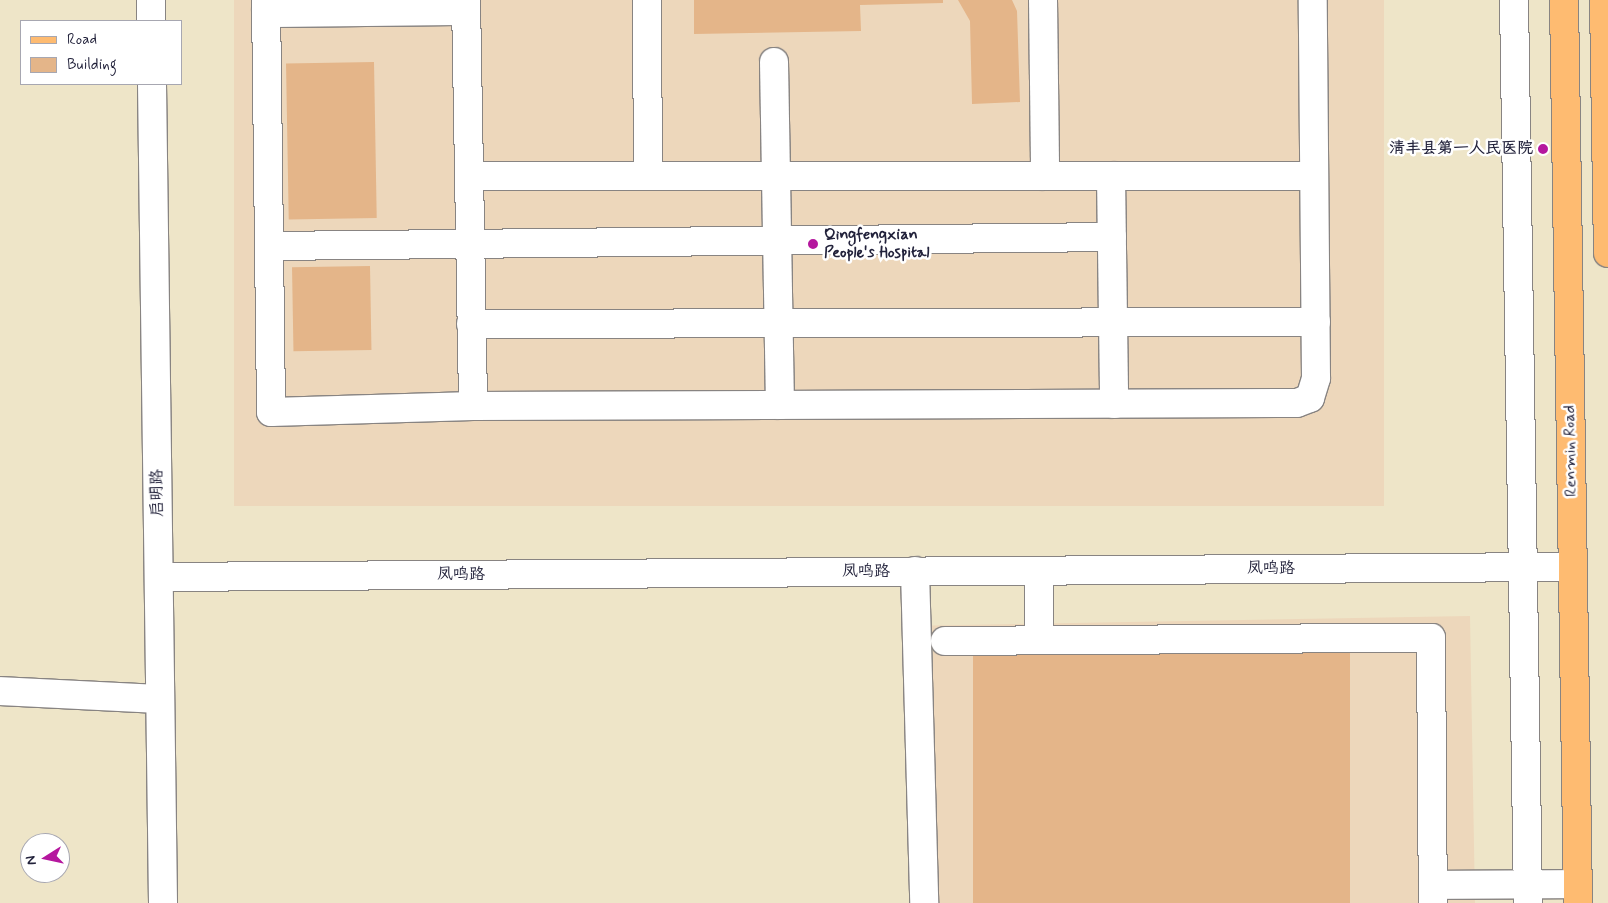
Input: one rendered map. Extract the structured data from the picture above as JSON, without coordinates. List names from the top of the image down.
{
  "streets": {
    "main road": ["Renmin Road"],
    "street": ["启明路", "凤鸣路"]
  },
  "crossings": [
    ["Renmin Road", "凤鸣路"],
    ["启明路", "凤鸣路"]
  ],
  "places": ["清丰县第一人民医院", "Qingfengxian People's Hospital"],
  "legend": ["Road", "Building"],
  "north": "left"
}
